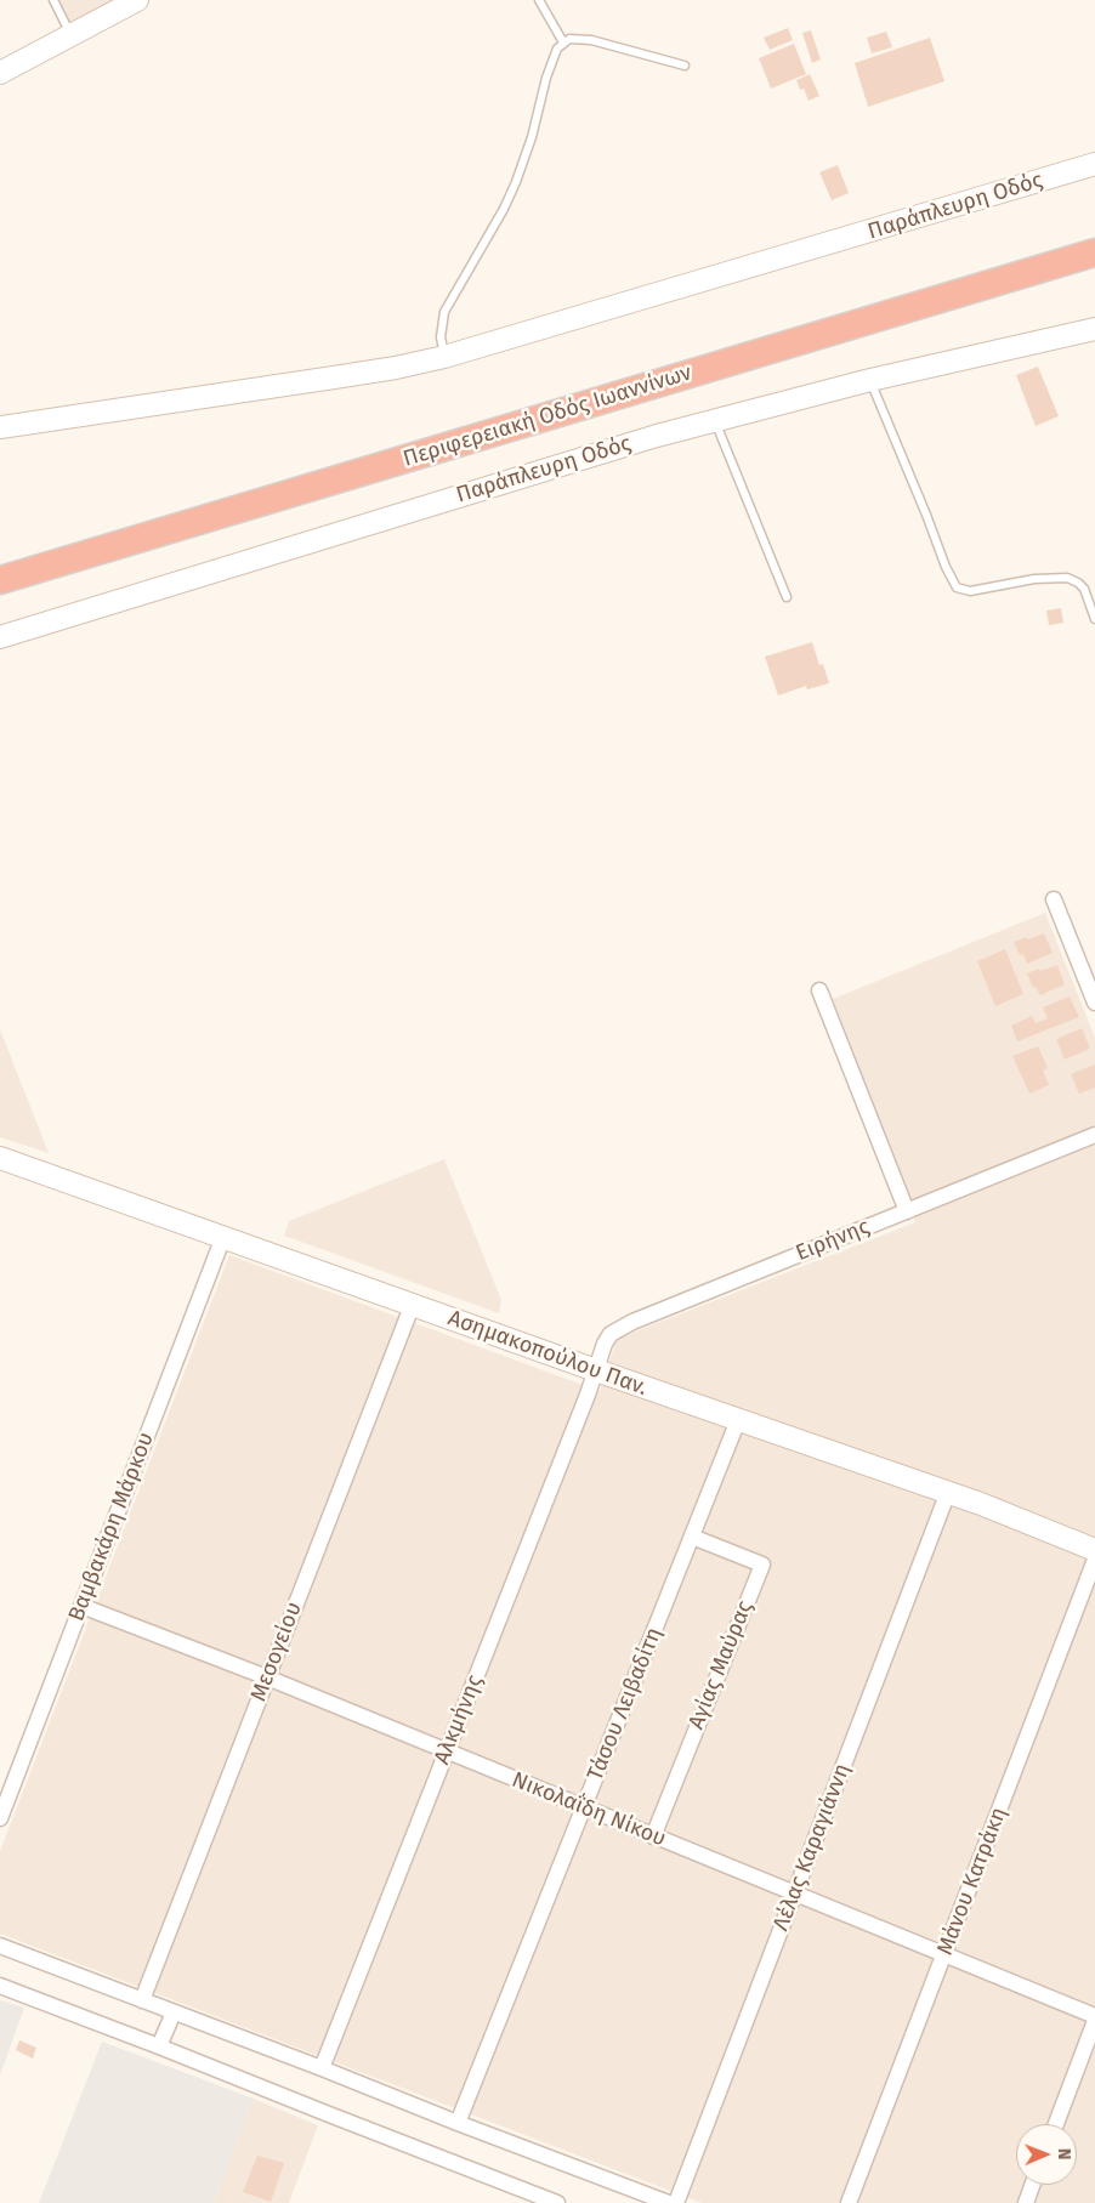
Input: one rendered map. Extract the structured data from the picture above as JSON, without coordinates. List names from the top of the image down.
{
  "streets": {
    "highway": ["Περιφερειακή Οδός Ιωαννίνων"],
    "street": [
      "Παράπλευρη Οδός",
      "Ειρήνης",
      "Ασημακοπούλου Παν.",
      "Βαμβακάρη Μάρκου",
      "Μεσογείου",
      "Αγίας Μαύρας",
      "Τάσου Λειβαδίτη",
      "Αλκμήνης",
      "Νικολαΐδη Νίκου",
      "Λέλας Καραγιάννη",
      "Μάνου Κατράκη"
    ]
  },
  "crossings": [
    ["Ειρήνης", "Ασημακοπούλου Παν."],
    ["Ειρήνης", "Αλκμήνης"],
    ["Ασημακοπούλου Παν.", "Βαμβακάρη Μάρκου"],
    ["Ασημακοπούλου Παν.", "Μεσογείου"],
    ["Ασημακοπούλου Παν.", "Τάσου Λειβαδίτη"],
    ["Ασημακοπούλου Παν.", "Αλκμήνης"],
    ["Ασημακοπούλου Παν.", "Λέλας Καραγιάννη"],
    ["Βαμβακάρη Μάρκου", "Νικολαΐδη Νίκου"],
    ["Μεσογείου", "Νικολαΐδη Νίκου"],
    ["Αγίας Μαύρας", "Τάσου Λειβαδίτη"],
    ["Αγίας Μαύρας", "Νικολαΐδη Νίκου"],
    ["Τάσου Λειβαδίτη", "Νικολαΐδη Νίκου"],
    ["Αλκμήνης", "Νικολαΐδη Νίκου"],
    ["Νικολαΐδη Νίκου", "Λέλας Καραγιάννη"],
    ["Νικολαΐδη Νίκου", "Μάνου Κατράκη"]
  ],
  "north": "right"
}
